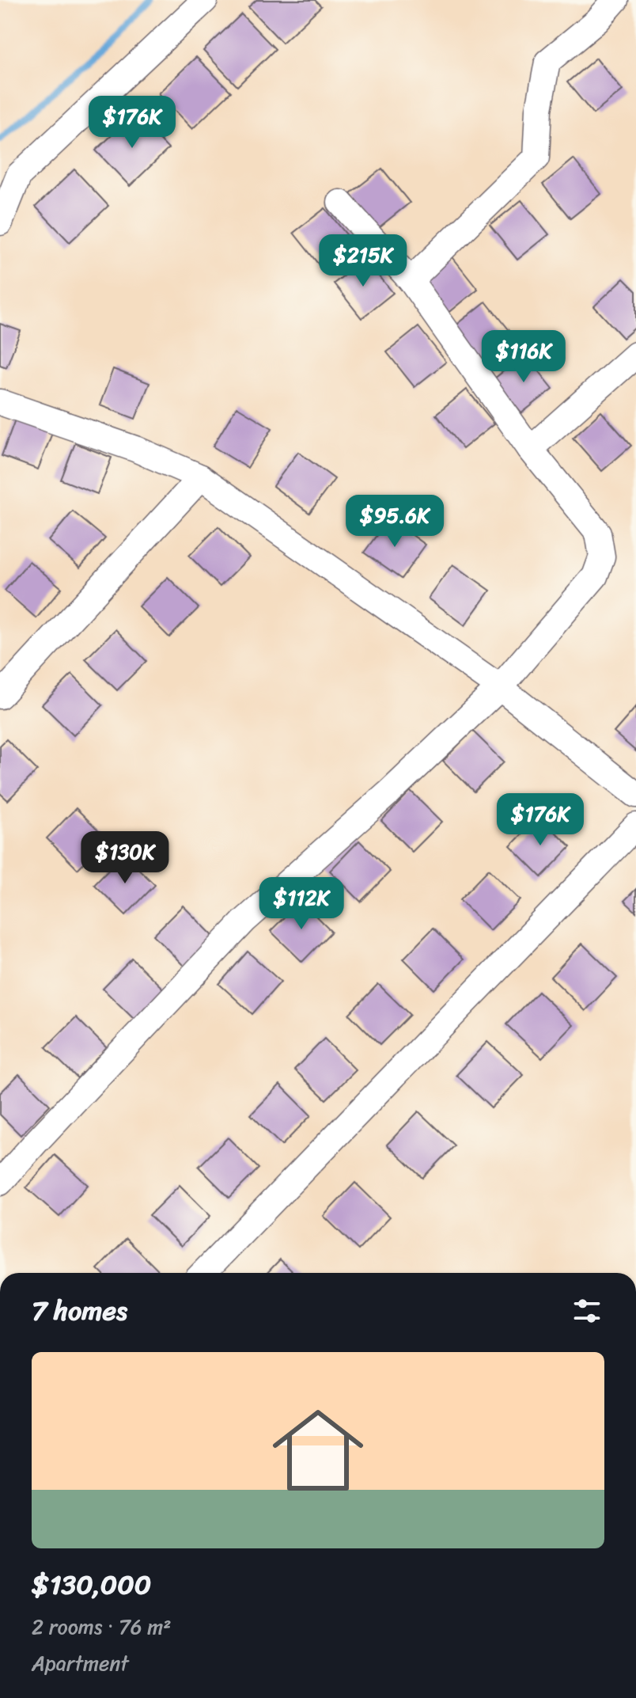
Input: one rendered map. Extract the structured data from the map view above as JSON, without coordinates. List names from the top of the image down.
{
  "page": {
    "price": [
      "$176K",
      "$215K",
      "$116K",
      "$95.6K",
      "$176K",
      "$130K",
      "$112K"
    ],
    "heading": "7 homes",
    "list": [
      {
        "name": "$130,000",
        "note": "2 rooms · 76 m² · Apartment"
      }
    ]
  }
}
